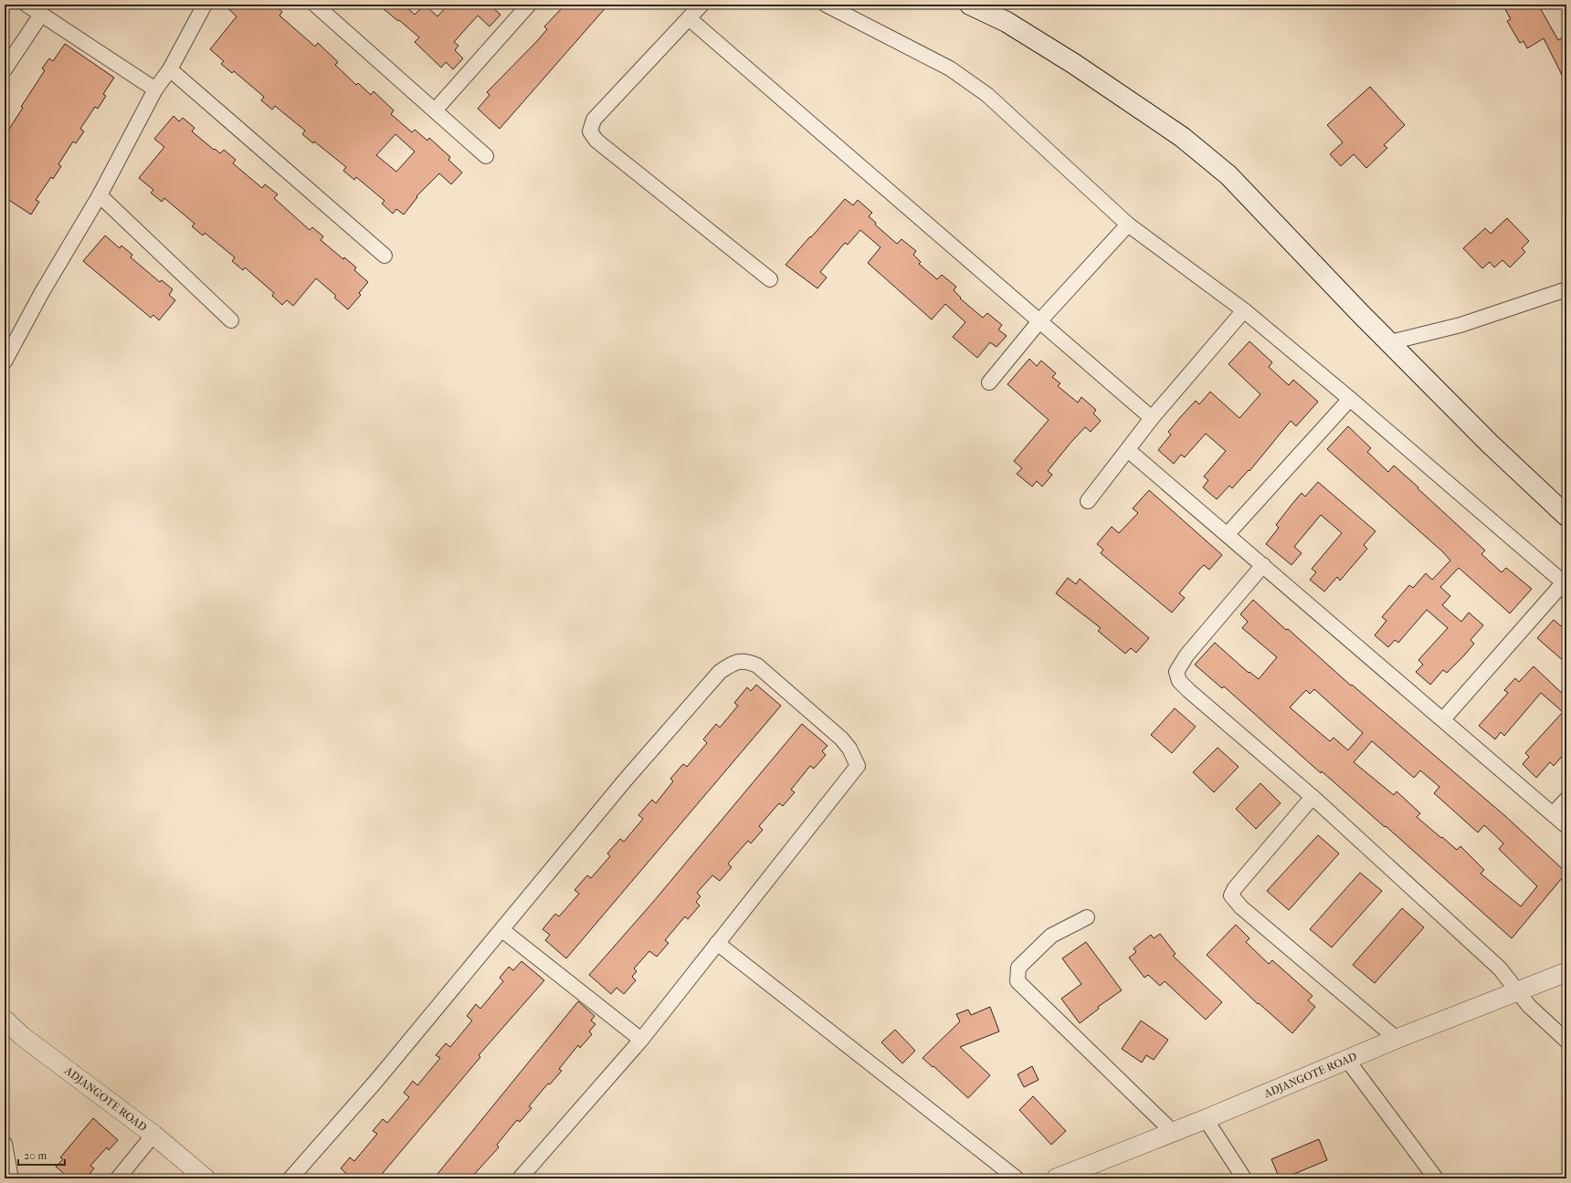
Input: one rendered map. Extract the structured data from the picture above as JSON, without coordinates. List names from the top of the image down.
{
  "streets": {
    "street": ["ADJANGOTE ROAD"]
  },
  "scale_bar": "20 m"
}
